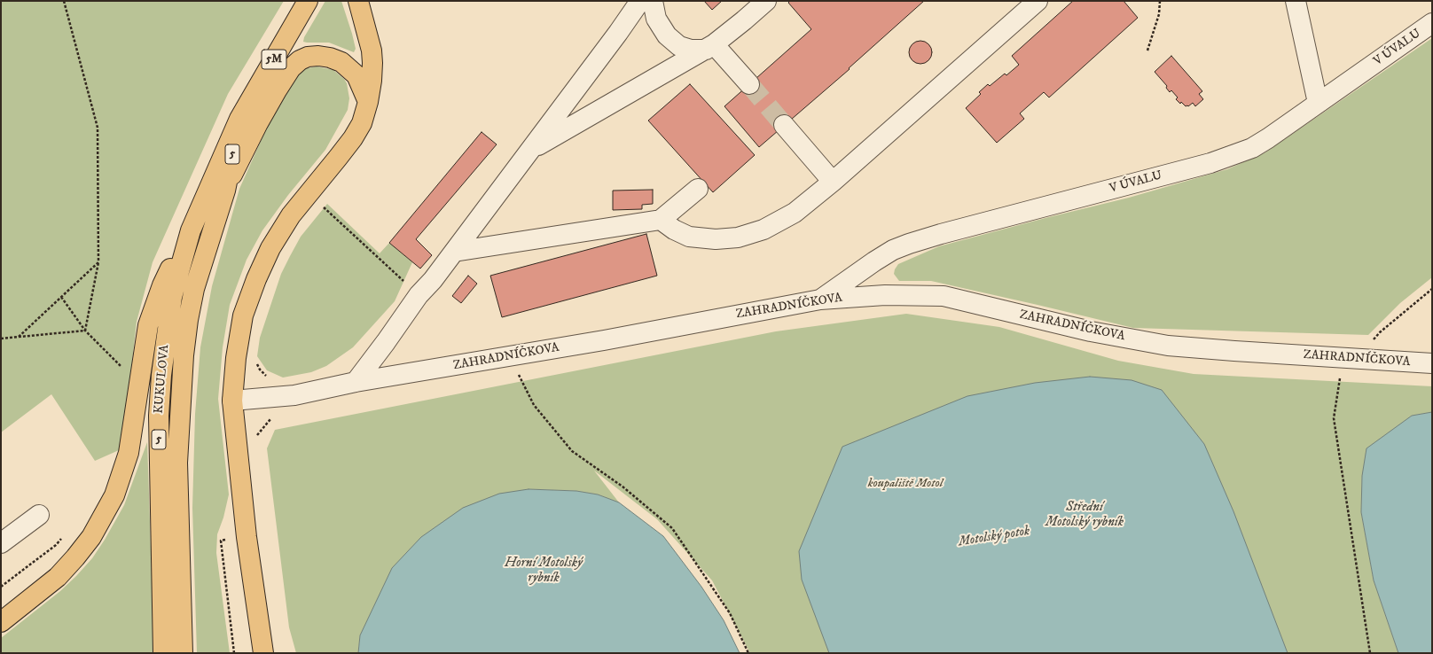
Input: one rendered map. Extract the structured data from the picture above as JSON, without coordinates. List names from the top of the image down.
{
  "streets": {
    "main road": ["5M", "5", "KUKULOVA"],
    "street": ["V ÚVALU", "ZAHRADNÍČKOVA"]
  },
  "crossings": [
    ["V ÚVALU", "ZAHRADNÍČKOVA"]
  ],
  "water": ["Střední Motolský rybník", "Motolský potok", "Horní Motolský rybník"],
  "parks": ["koupaliště Motol"]
}
